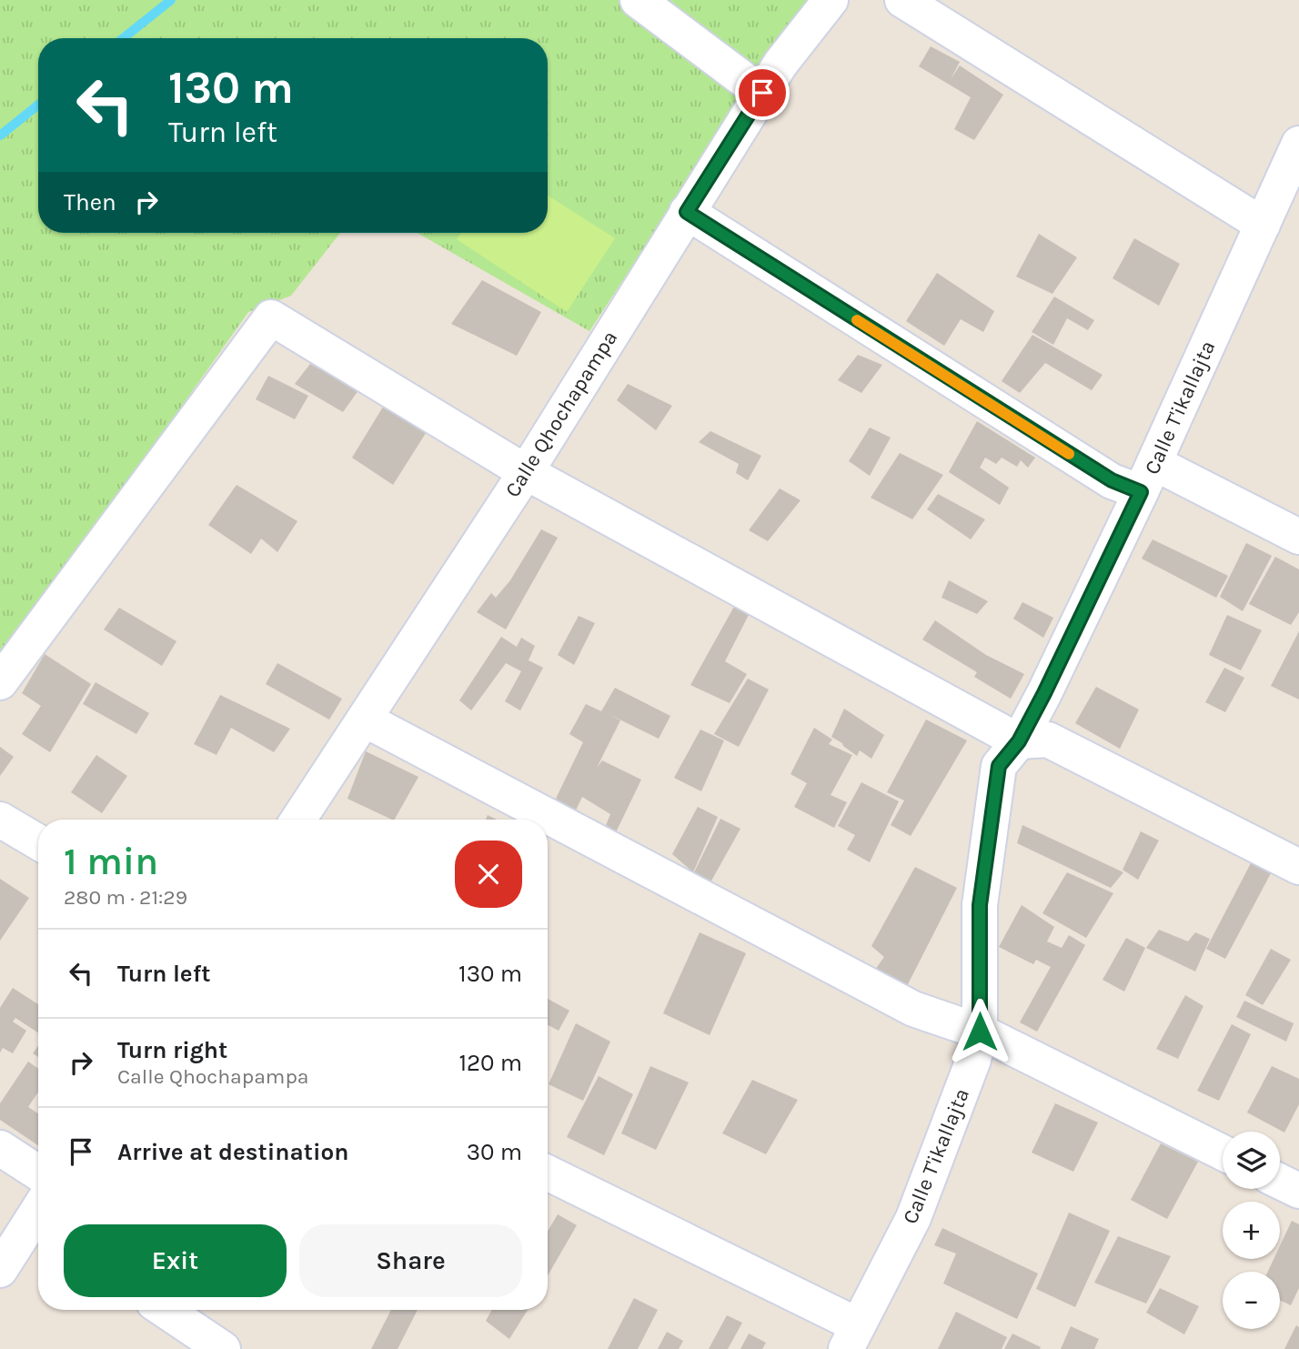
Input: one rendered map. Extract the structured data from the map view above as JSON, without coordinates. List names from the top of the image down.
{
  "streets": {
    "street": ["Calle T'ikallajta", "Calle Qhochapampa"]
  },
  "page": {
    "turn": ["130 m", "Turn left"],
    "then": "Then",
    "heading": ["1 min", "280 m · 21:29"],
    "list": [
      {
        "name": "Turn left",
        "value": "130 m"
      },
      {
        "name": "Turn right",
        "note": "Calle Qhochapampa",
        "value": "120 m"
      },
      {
        "name": "Arrive at destination",
        "value": "30 m"
      }
    ],
    "map_buttons": ["+", "−"],
    "buttons": ["Exit", "Share"]
  }
}
